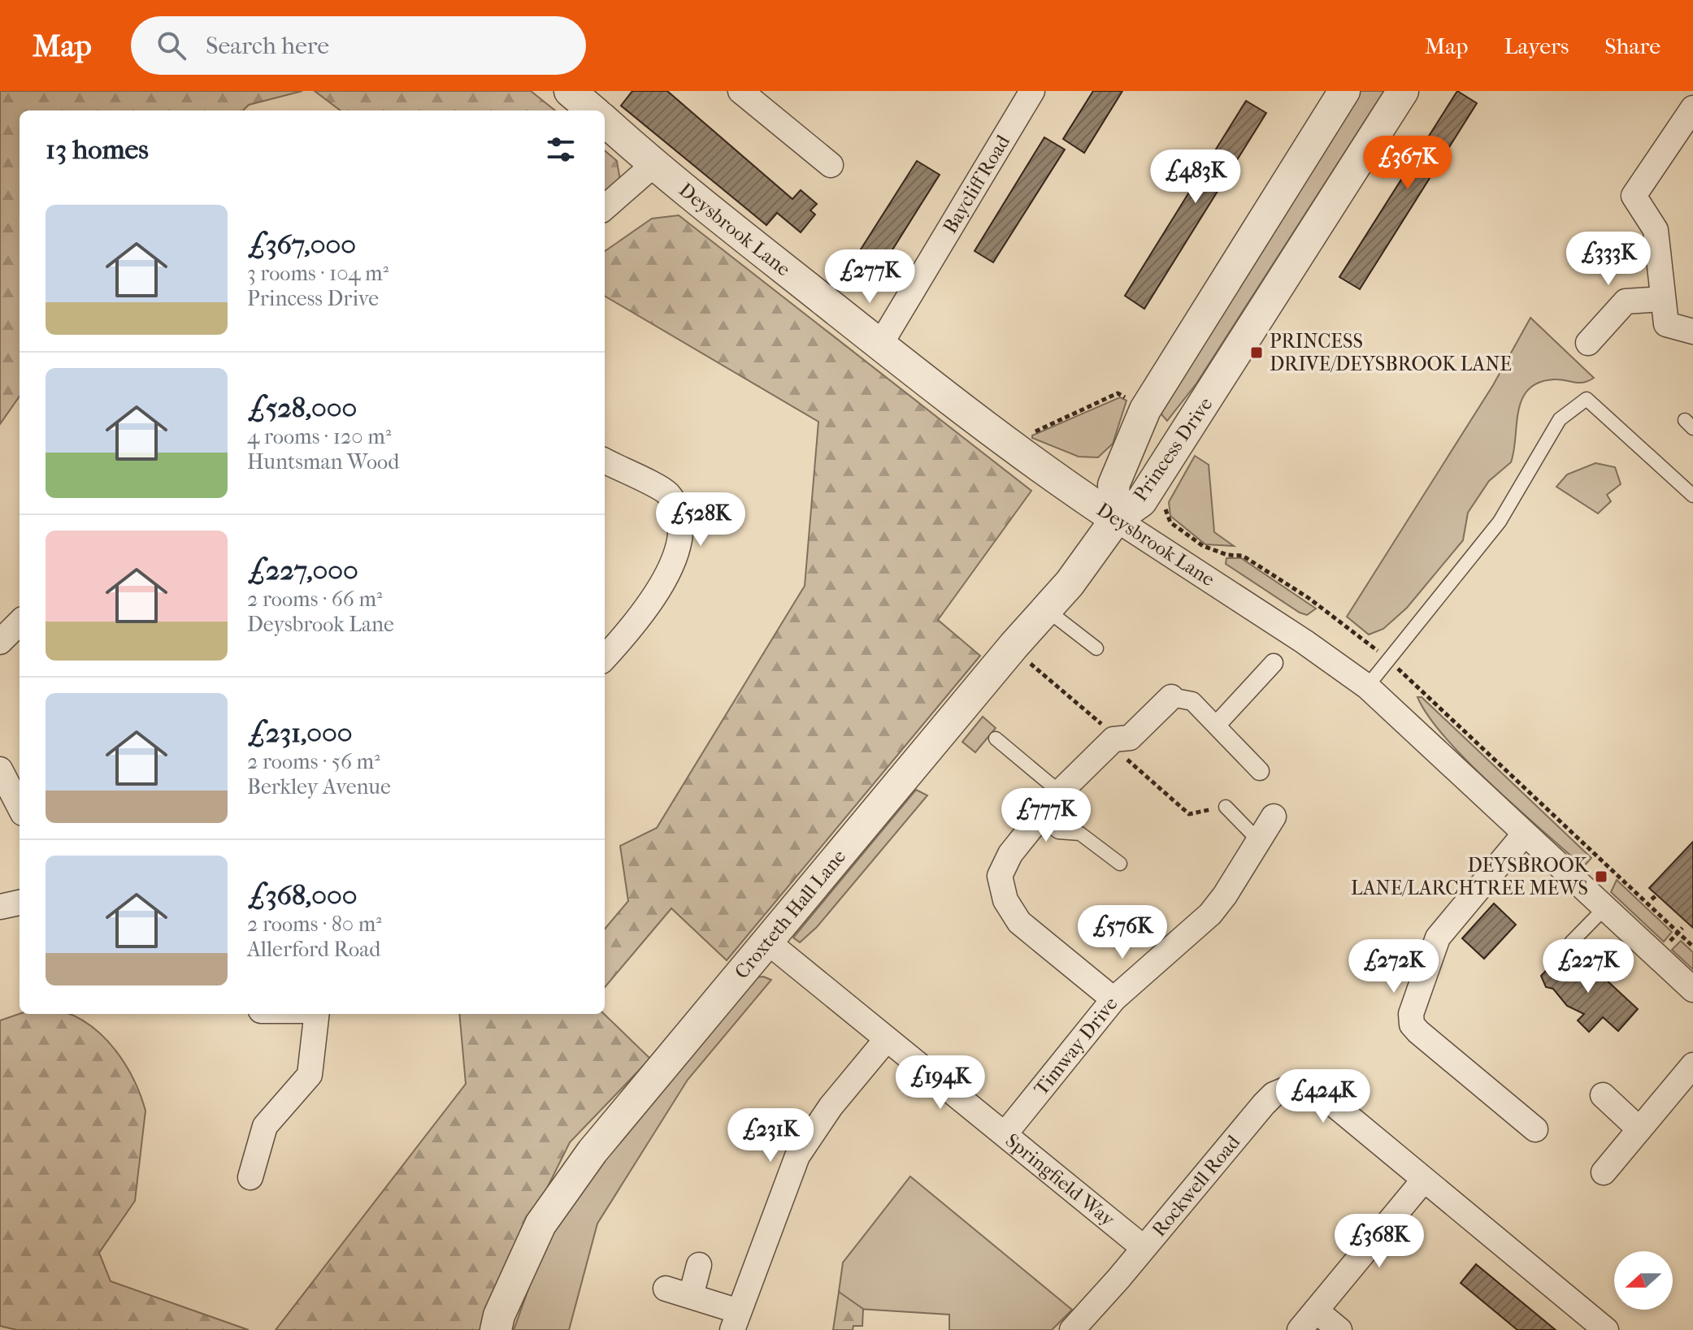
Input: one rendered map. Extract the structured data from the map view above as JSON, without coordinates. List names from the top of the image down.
{
  "streets": {
    "street": [
      "Baycliff Road",
      "Deysbrook Lane",
      "Princess Drive",
      "Croxteth Hall Lane",
      "Timway Drive",
      "Springfield Way",
      "Rockwell Road"
    ]
  },
  "crossings": [
    ["Baycliff Road", "Deysbrook Lane"],
    ["Deysbrook Lane", "Princess Drive"],
    ["Deysbrook Lane", "Croxteth Hall Lane"],
    ["Princess Drive", "Croxteth Hall Lane"],
    ["Croxteth Hall Lane", "Springfield Way"],
    ["Timway Drive", "Springfield Way"],
    ["Springfield Way", "Rockwell Road"]
  ],
  "places": {
    "transit": ["PRINCESS DRIVE/DEYSBROOK LANE", "DEYSBROOK LANE/LARCHTREE MEWS"]
  },
  "north": "left",
  "page": {
    "header": "Map",
    "search": "Search here",
    "nav": ["Map", "Layers", "Share"],
    "heading": "13 homes",
    "price": [
      "£367K",
      "£483K",
      "£333K",
      "£277K",
      "£528K",
      "£777K",
      "£576K",
      "£272K",
      "£227K",
      "£194K",
      "£424K",
      "£231K",
      "£368K"
    ],
    "list": [
      {
        "name": "£367,000",
        "note": "3 rooms · 104 m² · Princess Drive"
      },
      {
        "name": "£528,000",
        "note": "4 rooms · 120 m² · Huntsman Wood"
      },
      {
        "name": "£227,000",
        "note": "2 rooms · 66 m² · Deysbrook Lane"
      },
      {
        "name": "£231,000",
        "note": "2 rooms · 56 m² · Berkley Avenue"
      },
      {
        "name": "£368,000",
        "note": "2 rooms · 80 m² · Allerford Road"
      }
    ]
  }
}
